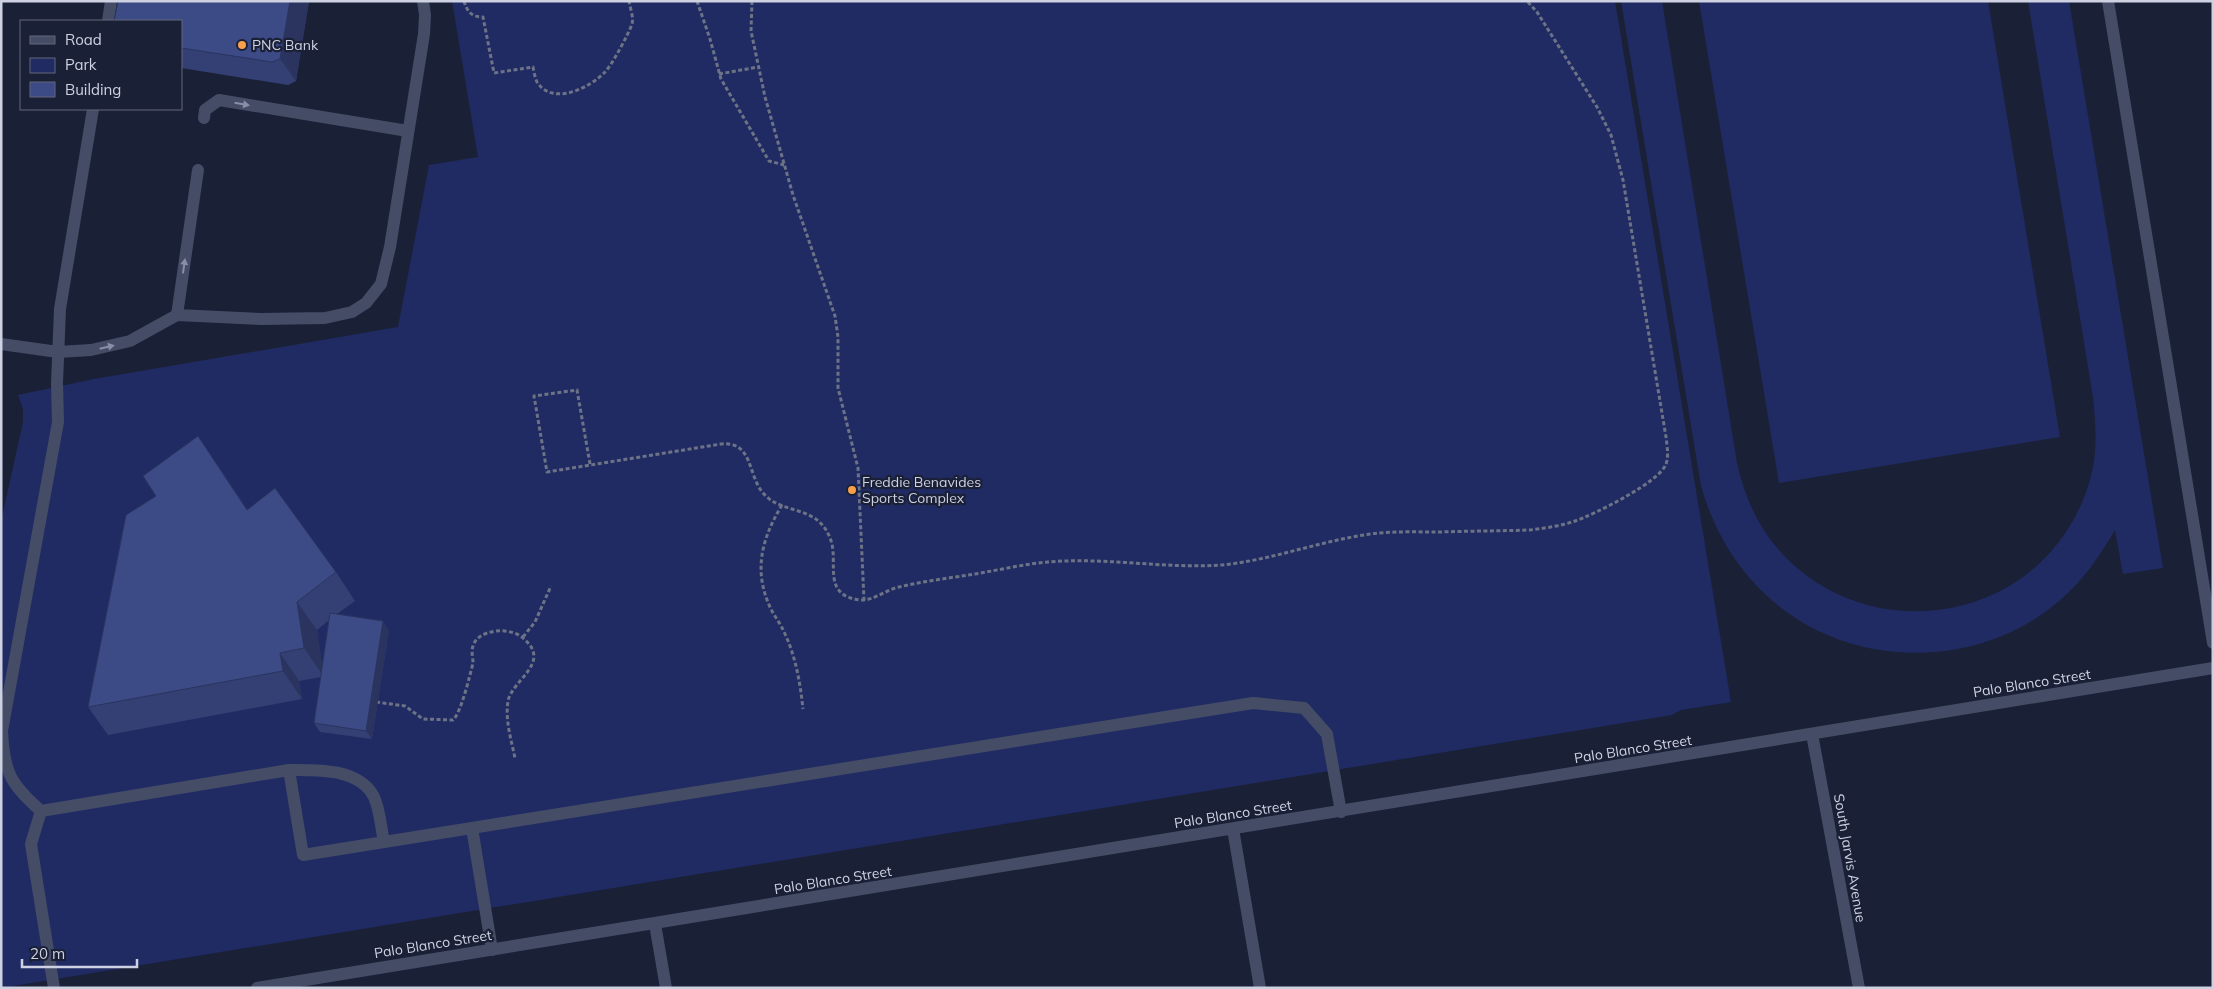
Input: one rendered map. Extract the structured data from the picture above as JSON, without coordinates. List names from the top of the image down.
{
  "streets": {
    "street": ["Palo Blanco Street", "South Jarvis Avenue"]
  },
  "crossings": [
    ["Palo Blanco Street", "South Jarvis Avenue"]
  ],
  "places": ["PNC Bank", "Freddie Benavides Sports Complex"],
  "legend": ["Road", "Park", "Building"],
  "scale_bar": "20 m"
}
